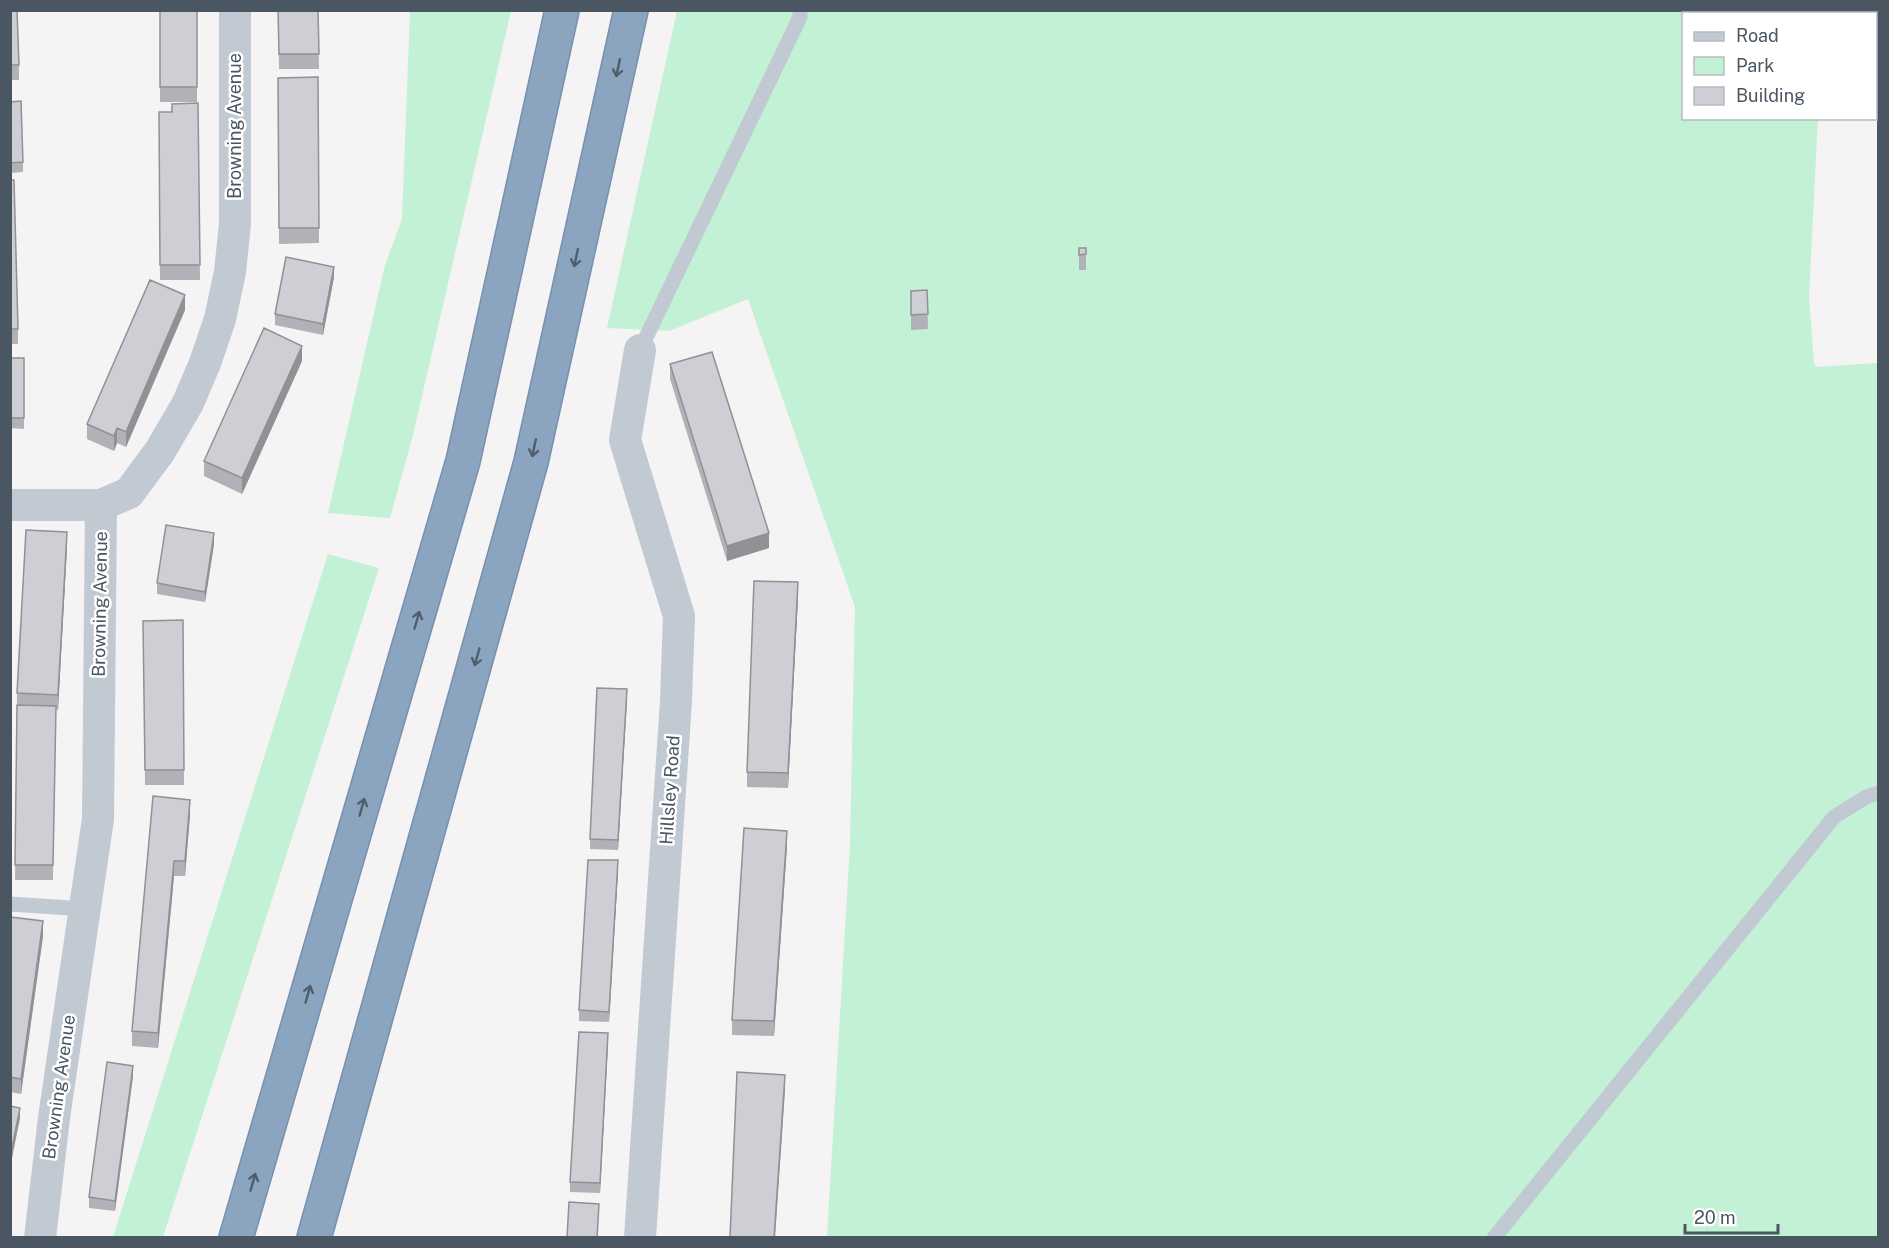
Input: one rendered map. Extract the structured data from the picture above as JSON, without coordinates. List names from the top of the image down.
{
  "streets": {
    "street": ["Browning Avenue", "Hillsley Road"]
  },
  "legend": ["Road", "Park", "Building"],
  "scale_bar": "20 m"
}
